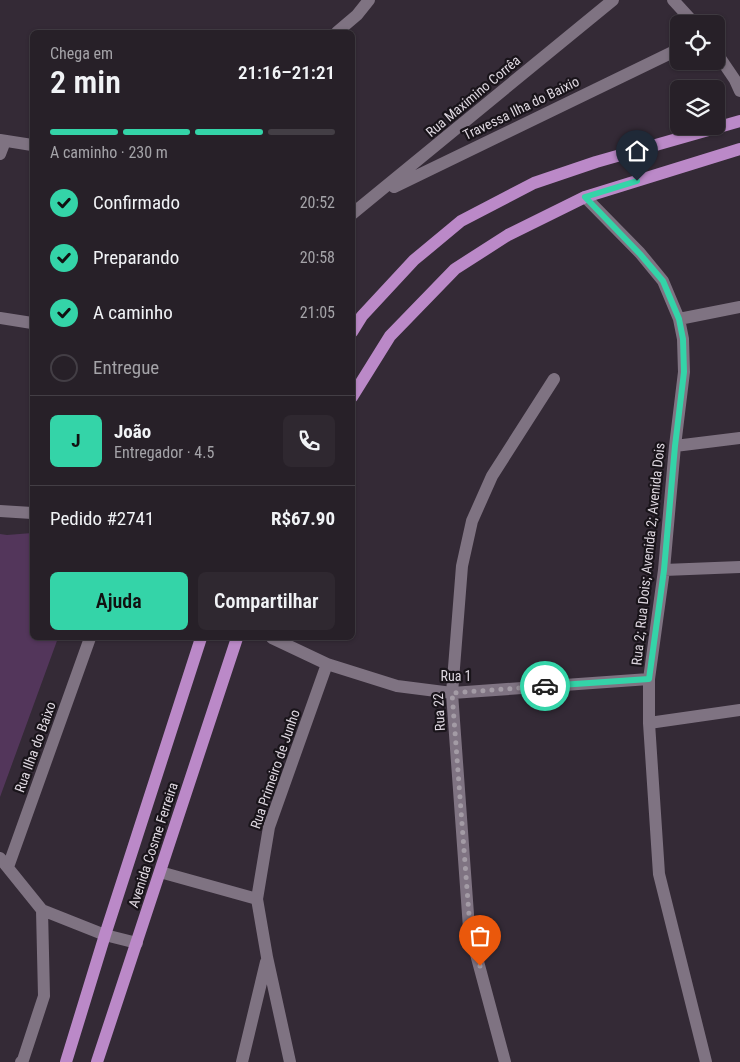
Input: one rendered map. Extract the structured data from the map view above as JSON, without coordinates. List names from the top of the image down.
{
  "streets": {
    "main road": ["Avenida Cosme Ferreira"],
    "street": [
      "Rua Maximino Corrêa",
      "Travessa Ilha do Baixio",
      "Rua 2; Rua Dois; Avenida 2; Avenida Dois",
      "Rua 1",
      "Rua 22",
      "Rua Ilha do Baixo",
      "Rua Primeiro de Junho"
    ]
  },
  "crossings": [
    ["Rua Maximino Corrêa", "Travessa Ilha do Baixio"],
    ["Rua 2; Rua Dois; Avenida 2; Avenida Dois", "Rua 1"],
    ["Rua 1", "Rua 22"],
    ["Rua 1", "Rua Primeiro de Junho"]
  ],
  "page": {
    "heading": ["2 min", "Chega em", "21:16–21:21"],
    "panel": [
      "João",
      "Entregador · 4.5",
      "Pedido #2741",
      "R$67.90"
    ],
    "bar": "A caminho · 230 m",
    "list": [
      ["Confirmado", "20:52"],
      ["Preparando", "20:58"],
      ["A caminho", "21:05"],
      "Entregue"
    ],
    "round": "J",
    "buttons": ["Ajuda", "Compartilhar"]
  }
}
